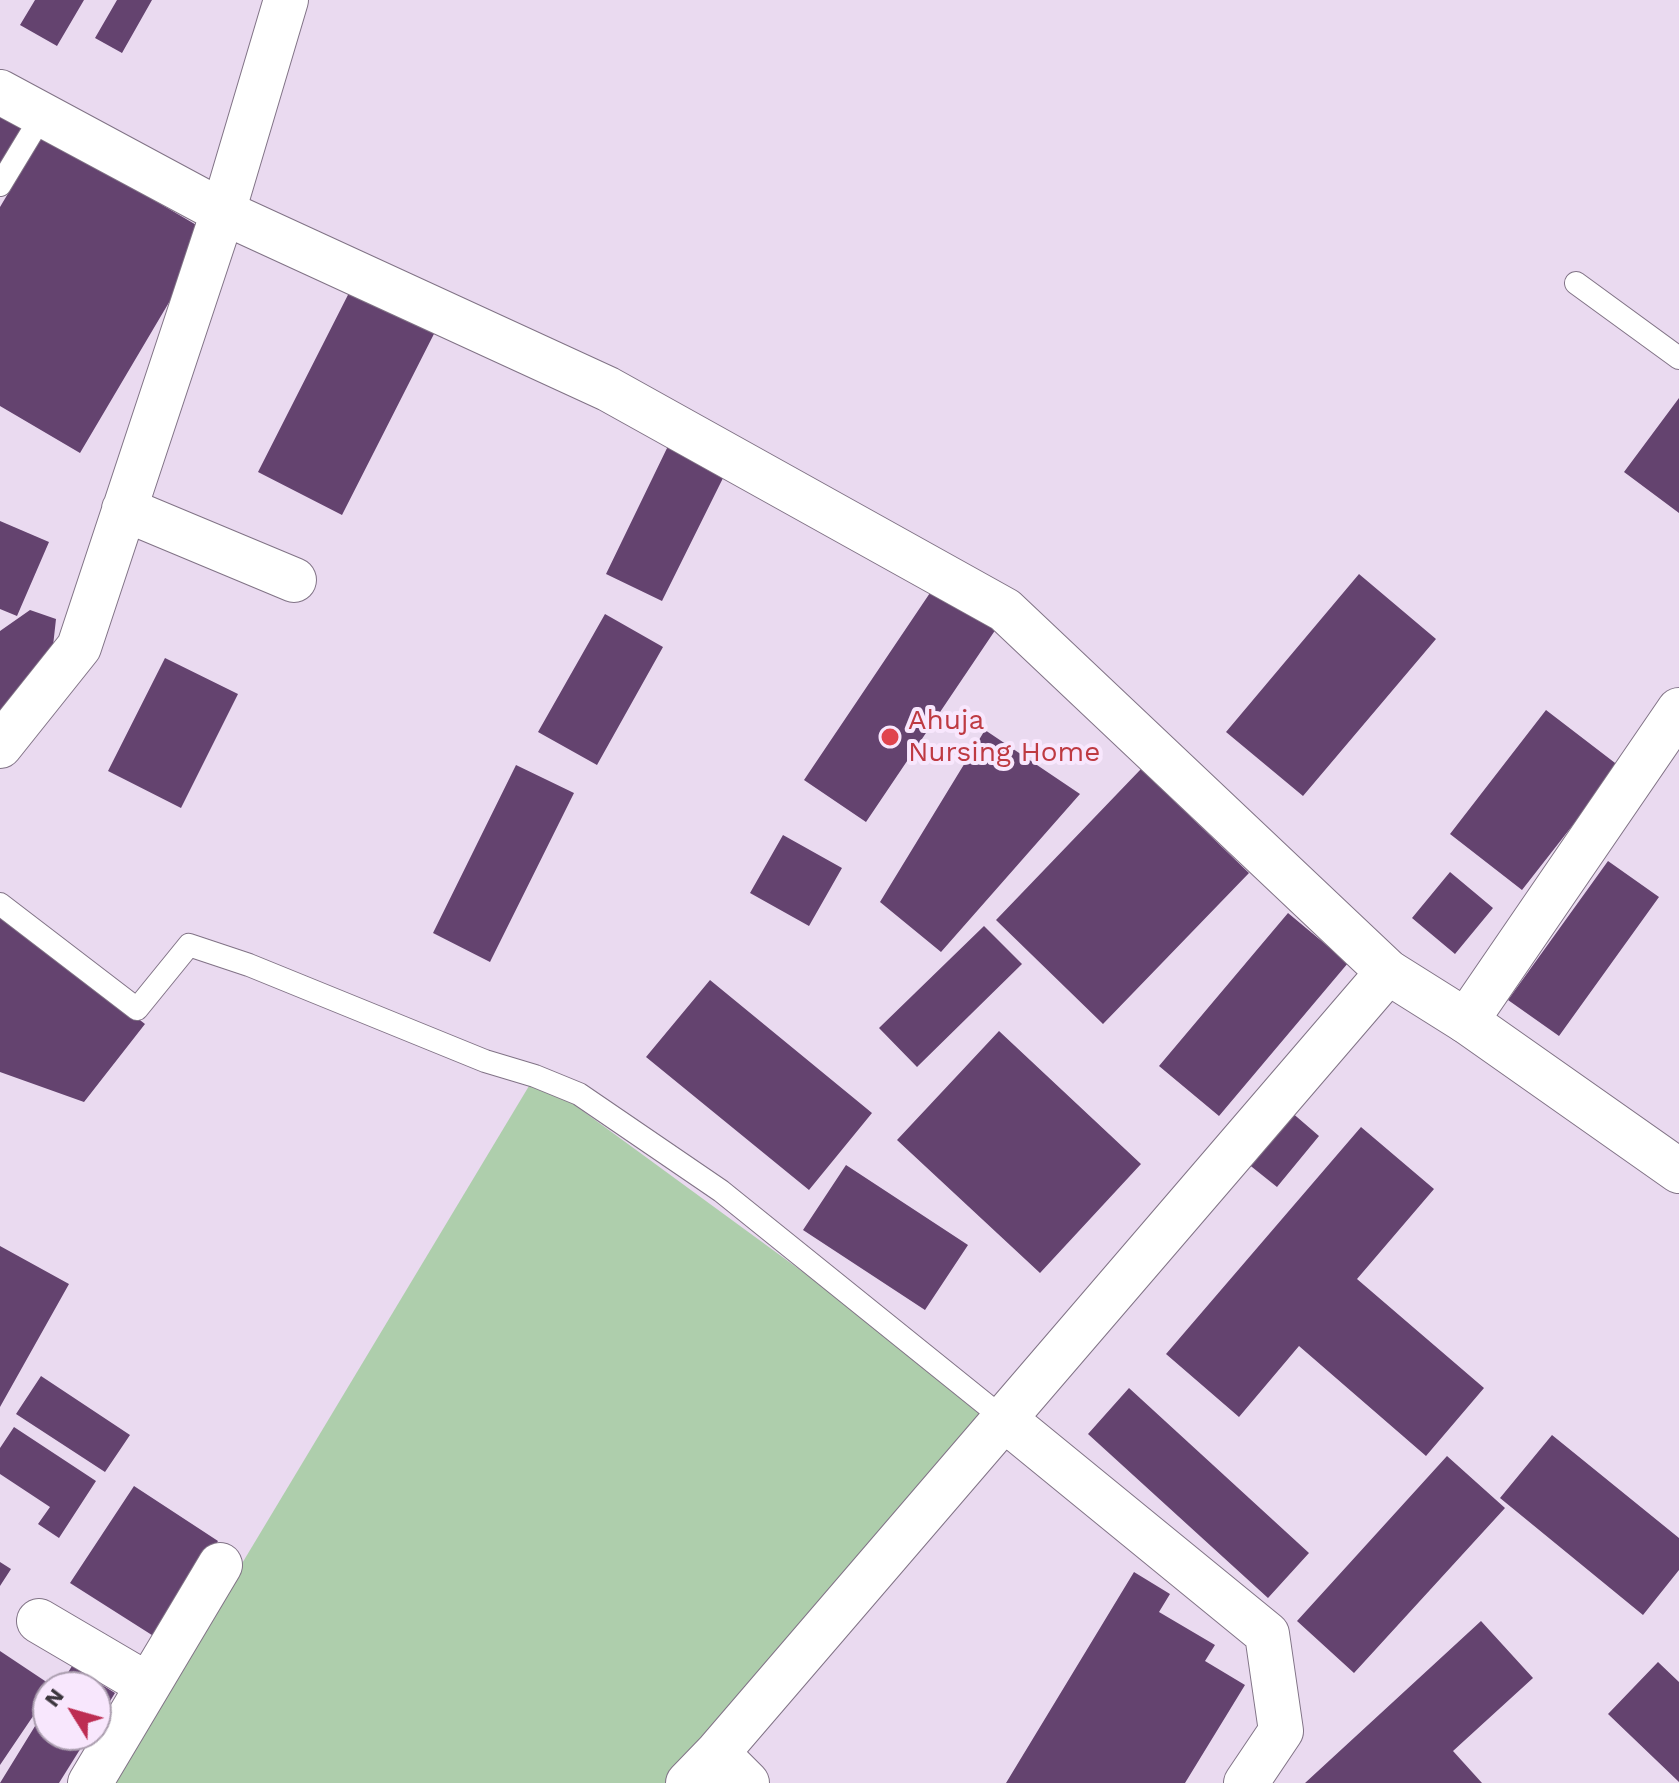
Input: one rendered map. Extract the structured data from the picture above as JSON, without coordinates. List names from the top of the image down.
{
  "places": ["Ahuja Nursing Home"],
  "north": "top left"
}
